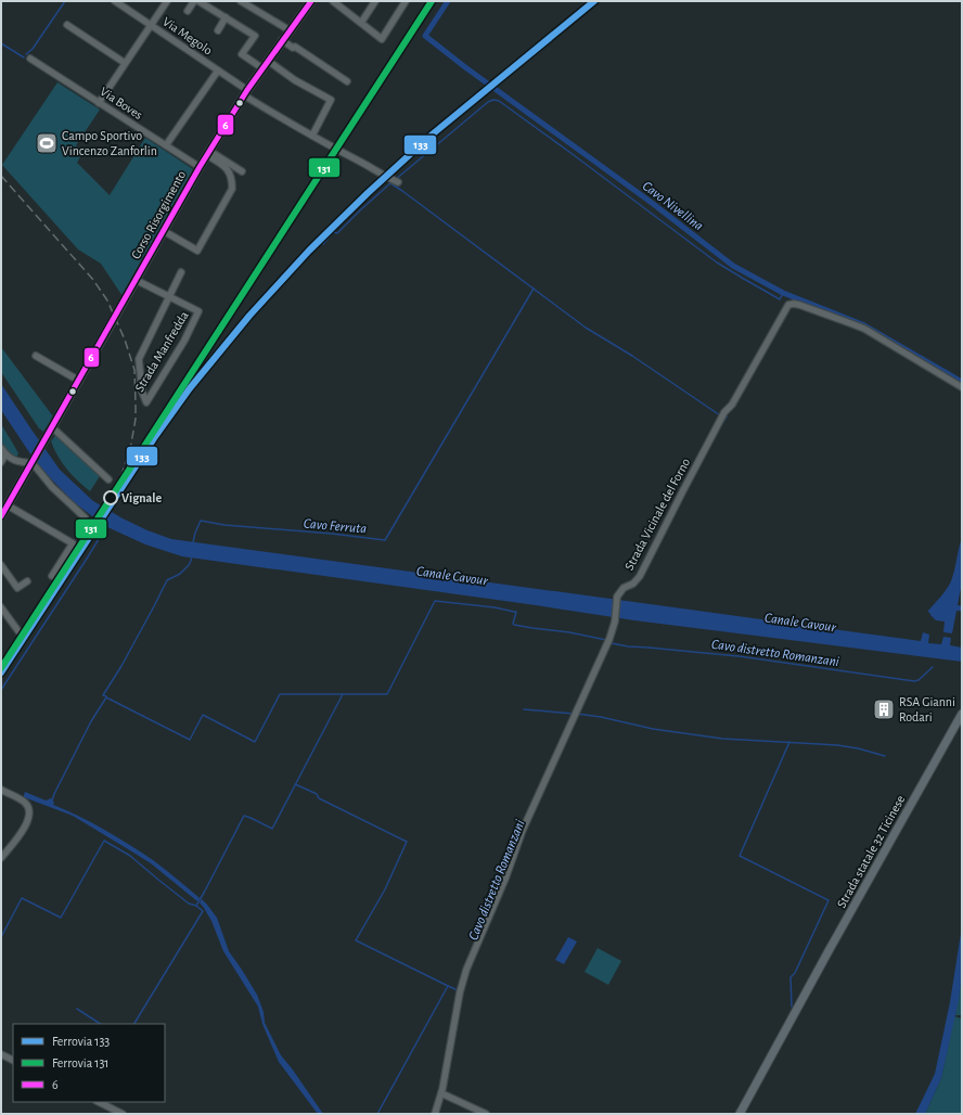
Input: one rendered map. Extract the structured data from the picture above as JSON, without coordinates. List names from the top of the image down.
{
  "streets": {
    "main road": ["Corso Risorgimento", "Strada statale 32 Ticinese"],
    "street": [
      "Via Megolo",
      "Via Boves",
      "Strada Manfredda",
      "Strada Vicinale del Forno"
    ]
  },
  "crossings": [
    ["Via Megolo", "Corso Risorgimento"],
    ["Via Boves", "Corso Risorgimento"],
    ["Corso Risorgimento", "Strada Manfredda"]
  ],
  "water": [
    "Cavo Nivellina",
    "Cavo Ferruta",
    "Canale Cavour",
    "Cavo distretto Romanzani"
  ],
  "places": {
    "sports": ["Campo Sportivo Vincenzo Zanforlin"],
    "other": ["Vignale"],
    "building": ["RSA Gianni Rodari"]
  },
  "lines": ["rail line 133", "rail line 131", "transit line 6"],
  "legend": ["Ferrovia 133", "Ferrovia 131", "6"]
}
